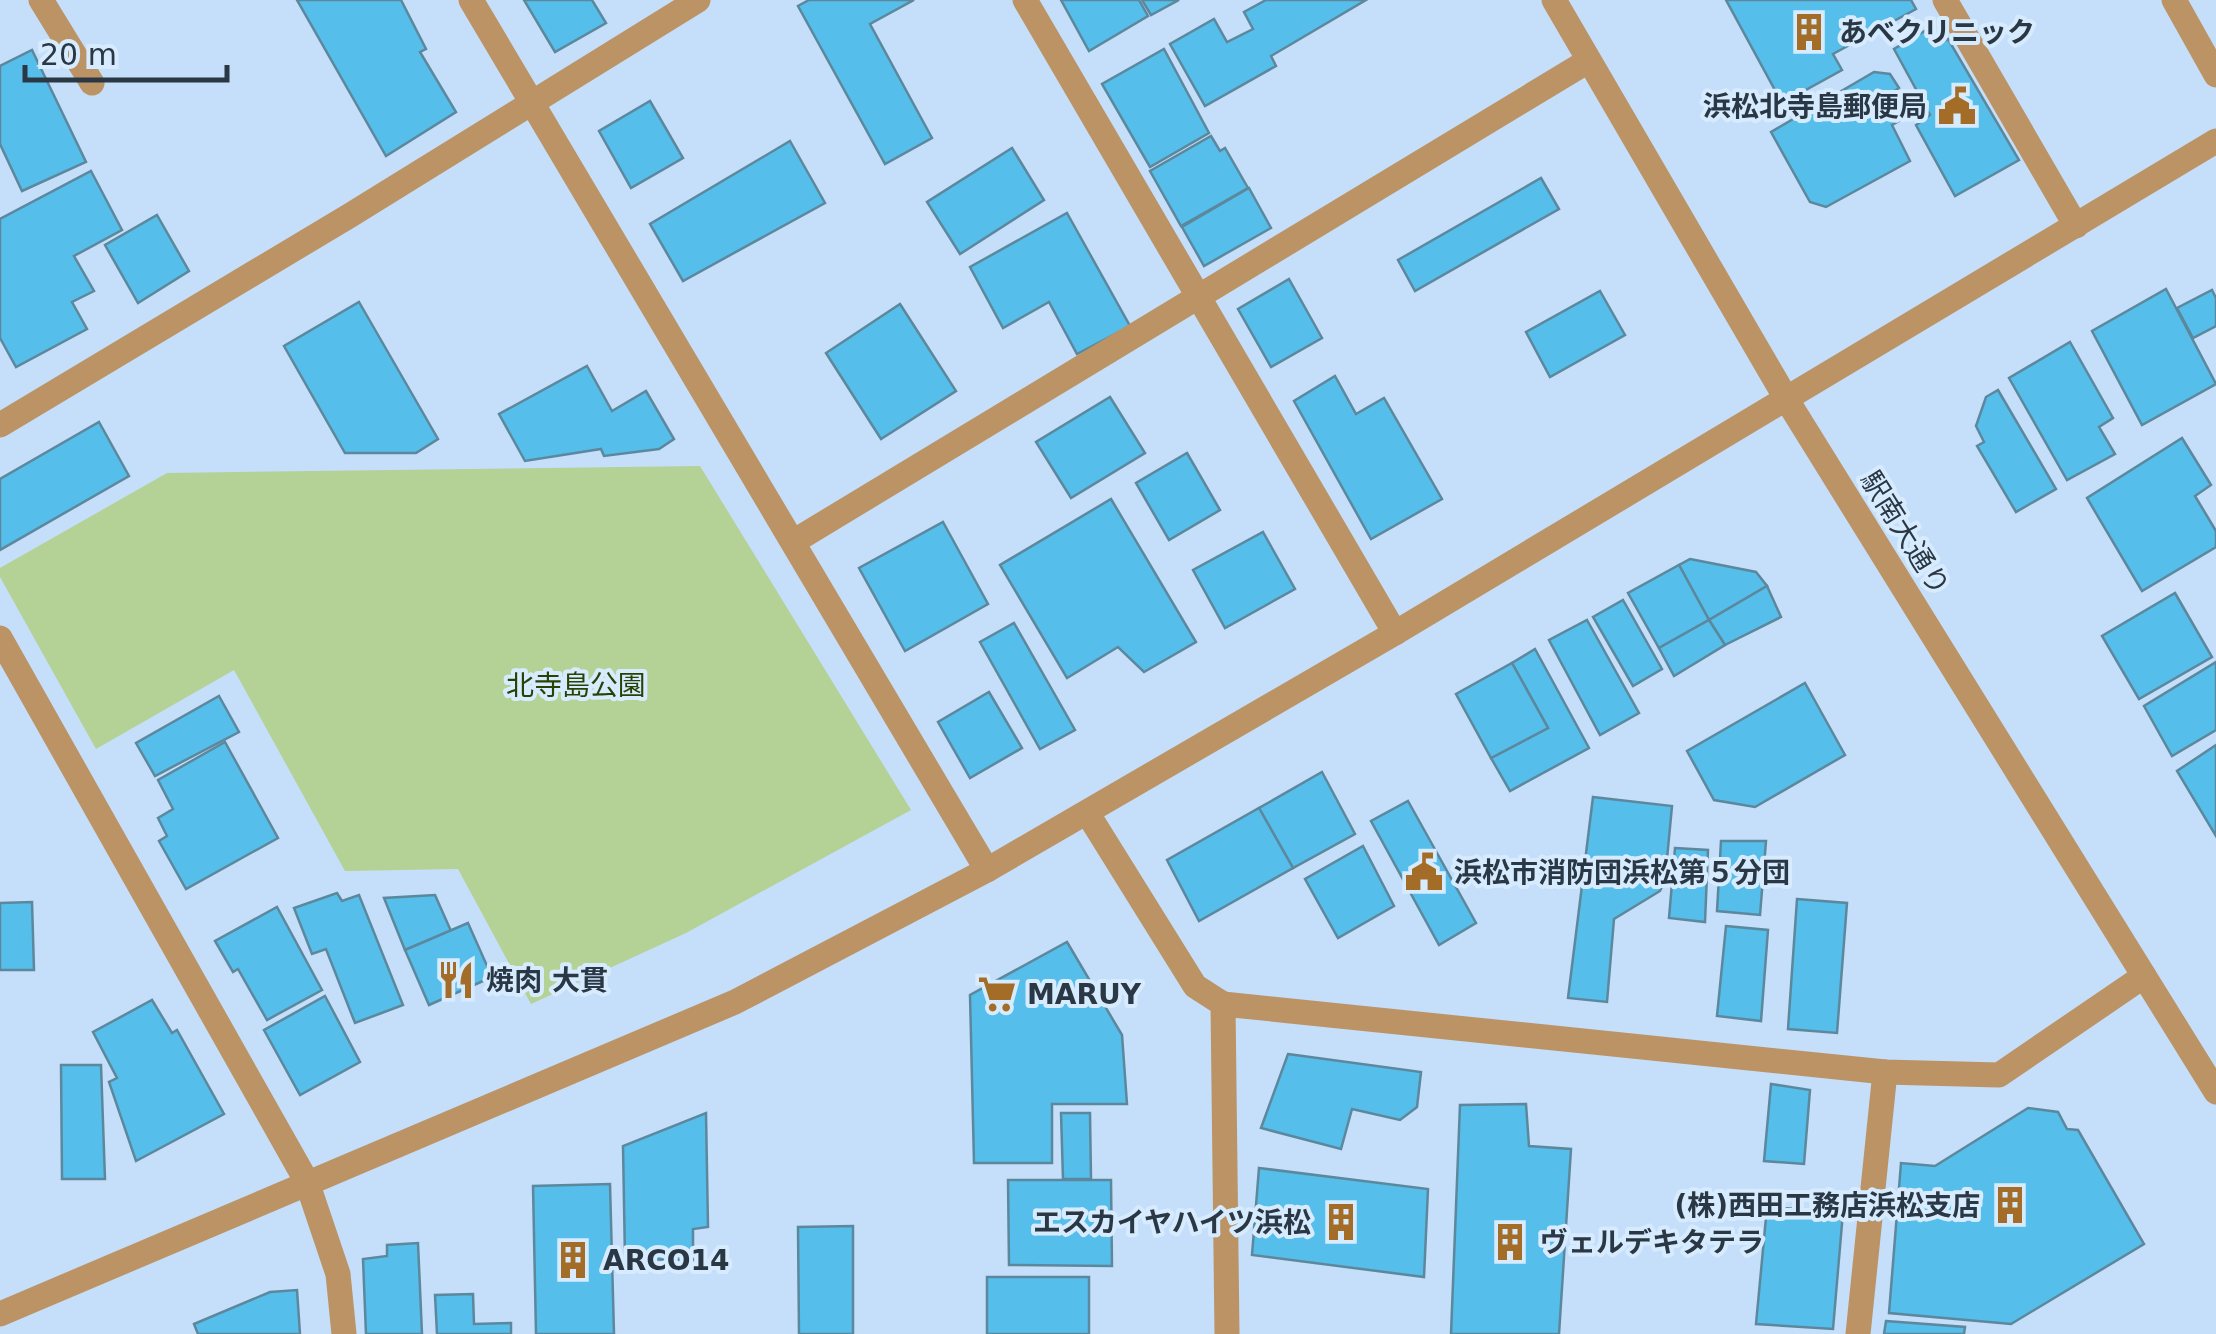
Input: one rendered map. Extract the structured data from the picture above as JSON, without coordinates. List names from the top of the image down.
{
  "streets": {
    "street": ["駅南大通り"]
  },
  "parks": ["北寺島公園"],
  "places": {
    "building": [
      "あべクリニック",
      "(株)西田工務店浜松支店",
      "エスカイヤハイツ浜松",
      "ヴェルデキタテラ",
      "ARCO14"
    ],
    "public building": ["浜松北寺島郵便局", "浜松市消防団浜松第５分団"],
    "restaurant": ["焼肉 大貫"],
    "supermarket": ["MARUY"]
  },
  "scale_bar": "20 m"
}
